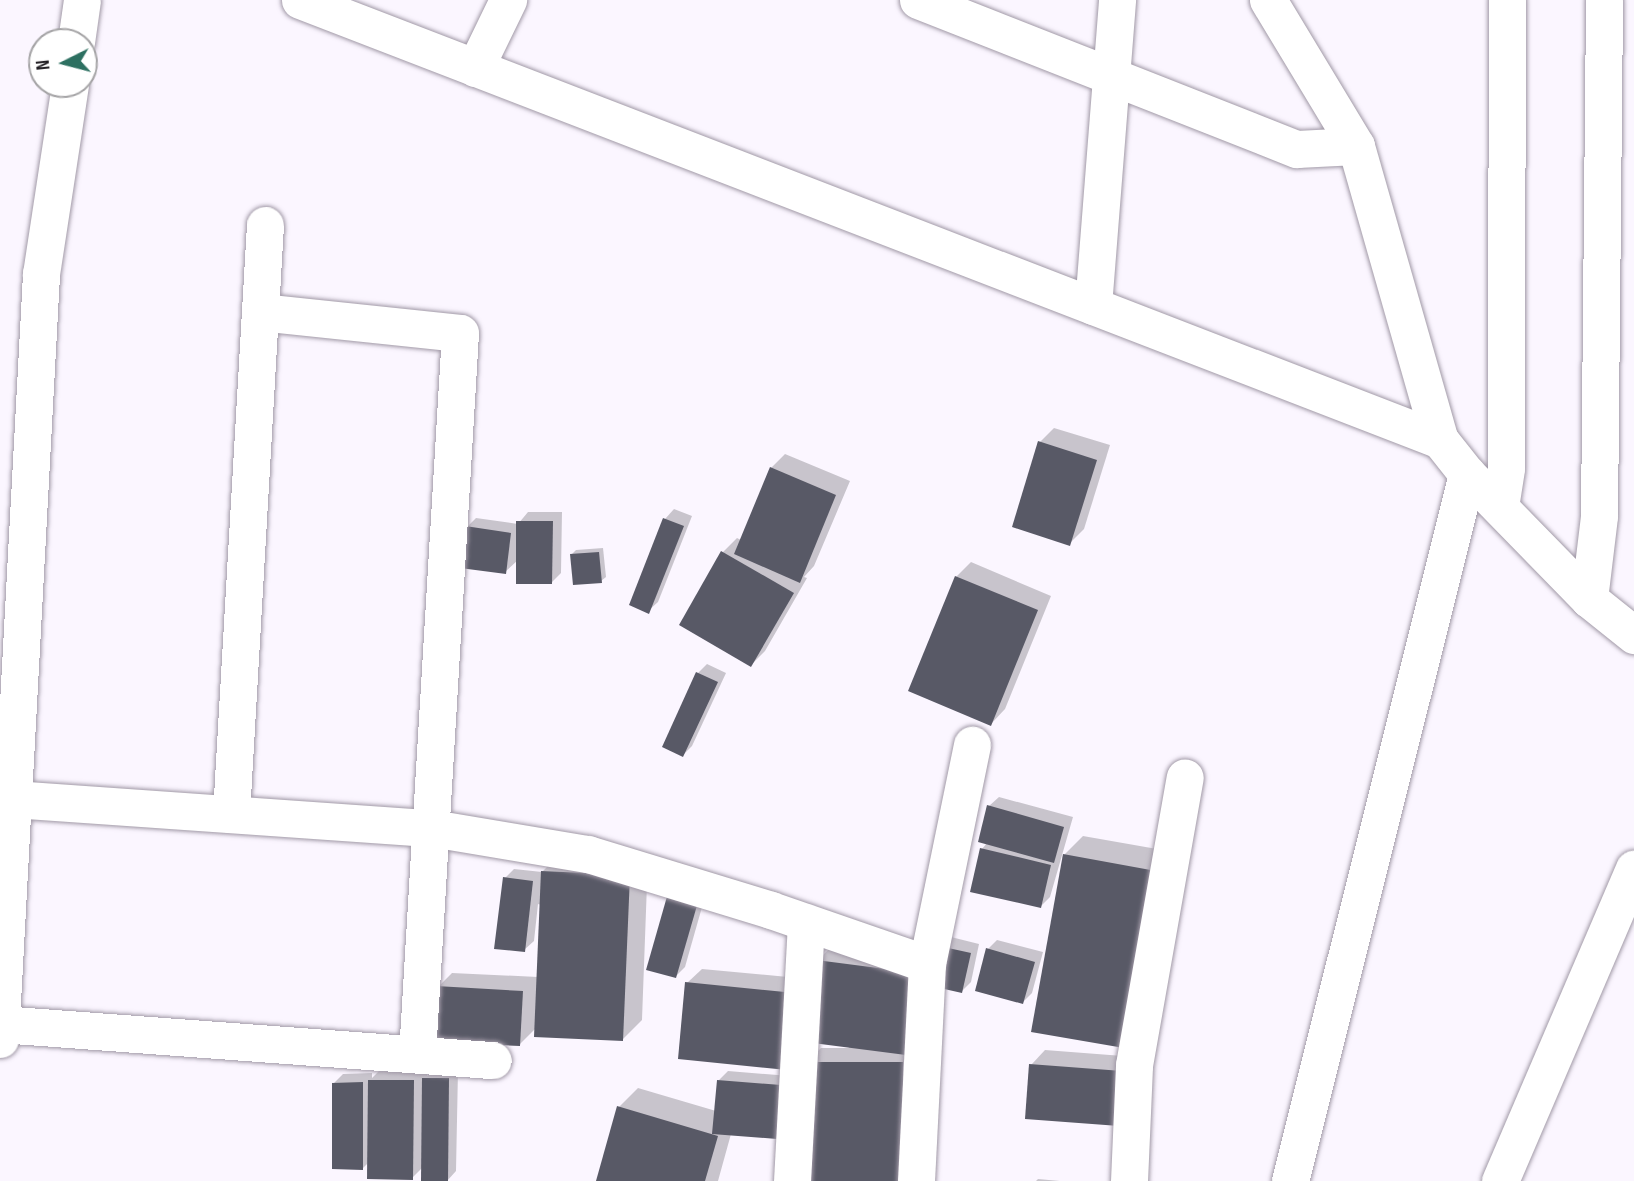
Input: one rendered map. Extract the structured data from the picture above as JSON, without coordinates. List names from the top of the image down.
{
  "north": "left"
}
